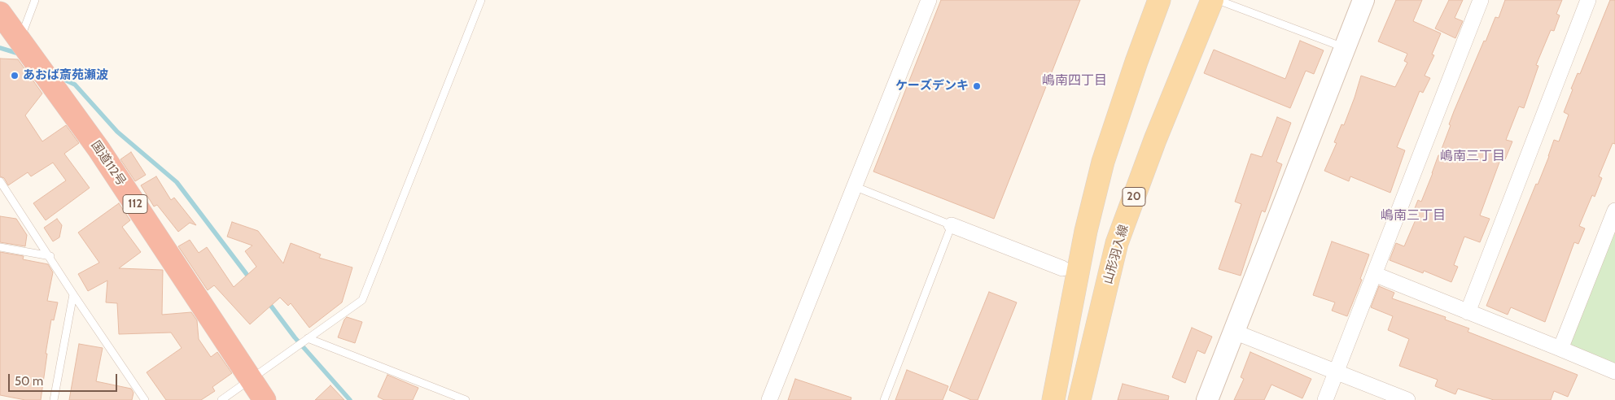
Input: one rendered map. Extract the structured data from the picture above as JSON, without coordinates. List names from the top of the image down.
{
  "streets": {
    "highway": ["国道112号", "112"],
    "main road": ["20", "山形羽入線"]
  },
  "districts": ["嶋南四丁目", "嶋南三丁目", "嶋南三丁目"],
  "places": ["あおば斎苑瀬波", "ケーズデンキ"],
  "scale_bar": "50 m"
}
